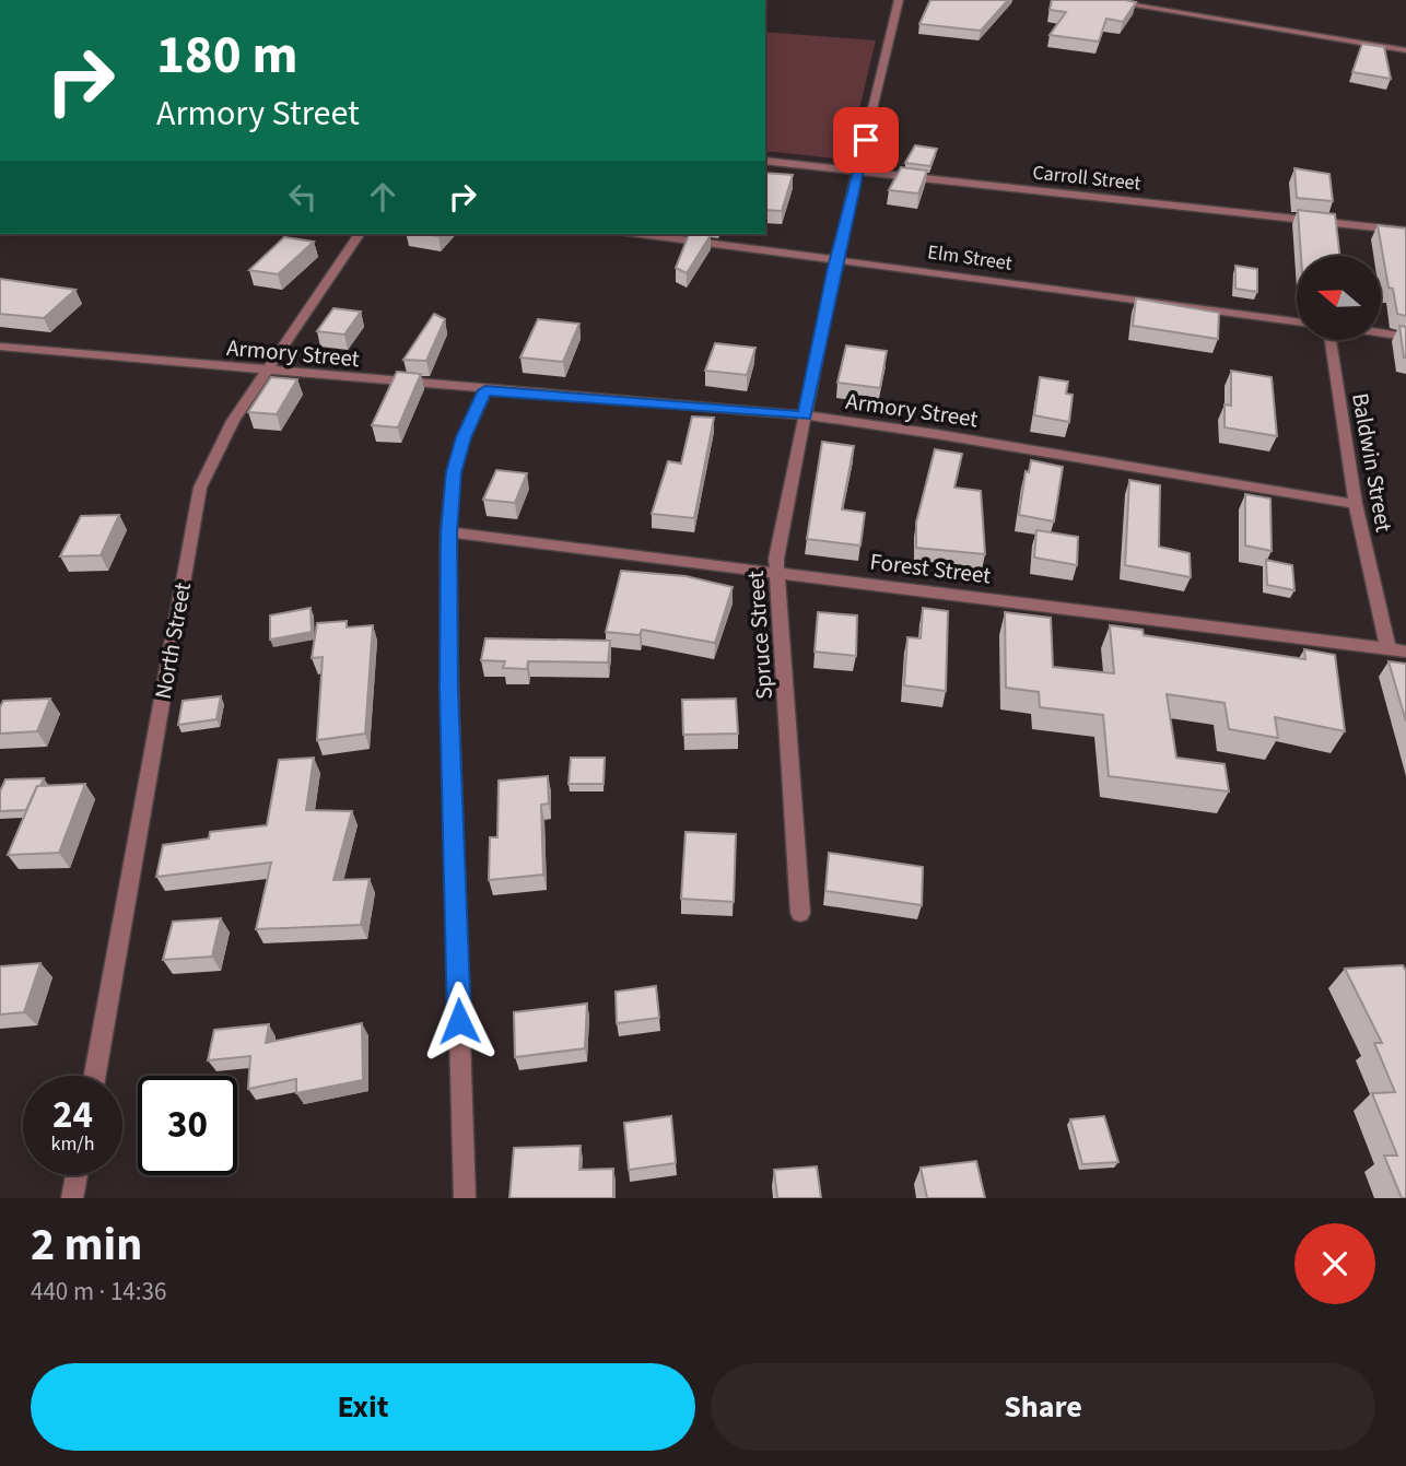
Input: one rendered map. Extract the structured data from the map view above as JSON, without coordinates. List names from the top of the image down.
{
  "streets": {
    "street": [
      "Carroll Street",
      "Elm Street",
      "Armory Street",
      "Baldwin Street",
      "Forest Street",
      "Spruce Street",
      "North Street"
    ]
  },
  "crossings": [
    ["Carroll Street", "Spruce Street"],
    ["Elm Street", "Spruce Street"],
    ["Armory Street", "Baldwin Street"],
    ["Armory Street", "Spruce Street"],
    ["Armory Street", "North Street"],
    ["Baldwin Street", "Forest Street"],
    ["Forest Street", "Spruce Street"]
  ],
  "north": "left",
  "page": {
    "turn": ["180 m", "Armory Street"],
    "speed": "24 km/h",
    "limit": "30",
    "heading": ["2 min", "440 m · 14:36"],
    "buttons": ["Exit", "Share"]
  }
}
